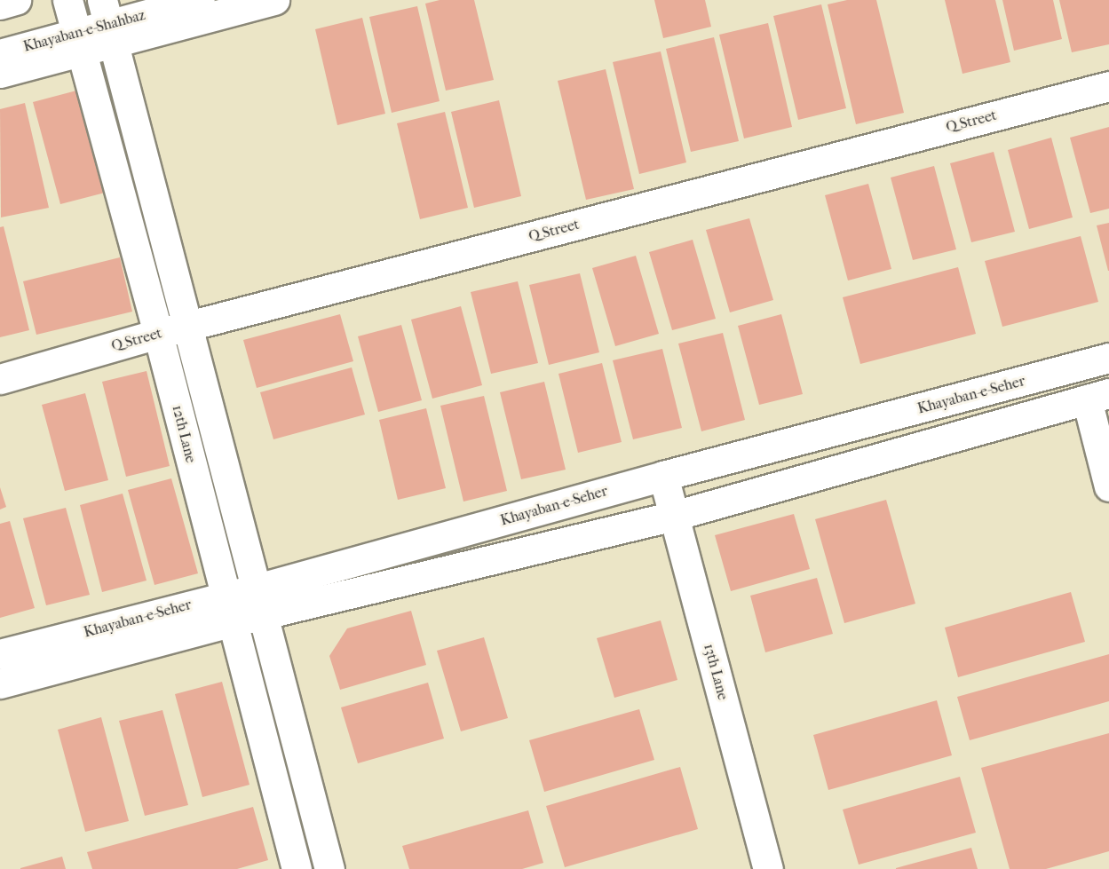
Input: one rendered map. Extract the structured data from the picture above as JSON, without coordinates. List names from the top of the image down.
{
  "streets": {
    "street": [
      "Khayaban-e-Shahbaz",
      "Q Street",
      "Khayaban-e-Seher",
      "12th Lane",
      "13th Lane"
    ]
  },
  "crossings": [
    ["Khayaban-e-Shahbaz", "12th Lane"],
    ["Q Street", "12th Lane"],
    ["Khayaban-e-Seher", "12th Lane"],
    ["Khayaban-e-Seher", "13th Lane"]
  ]
}
